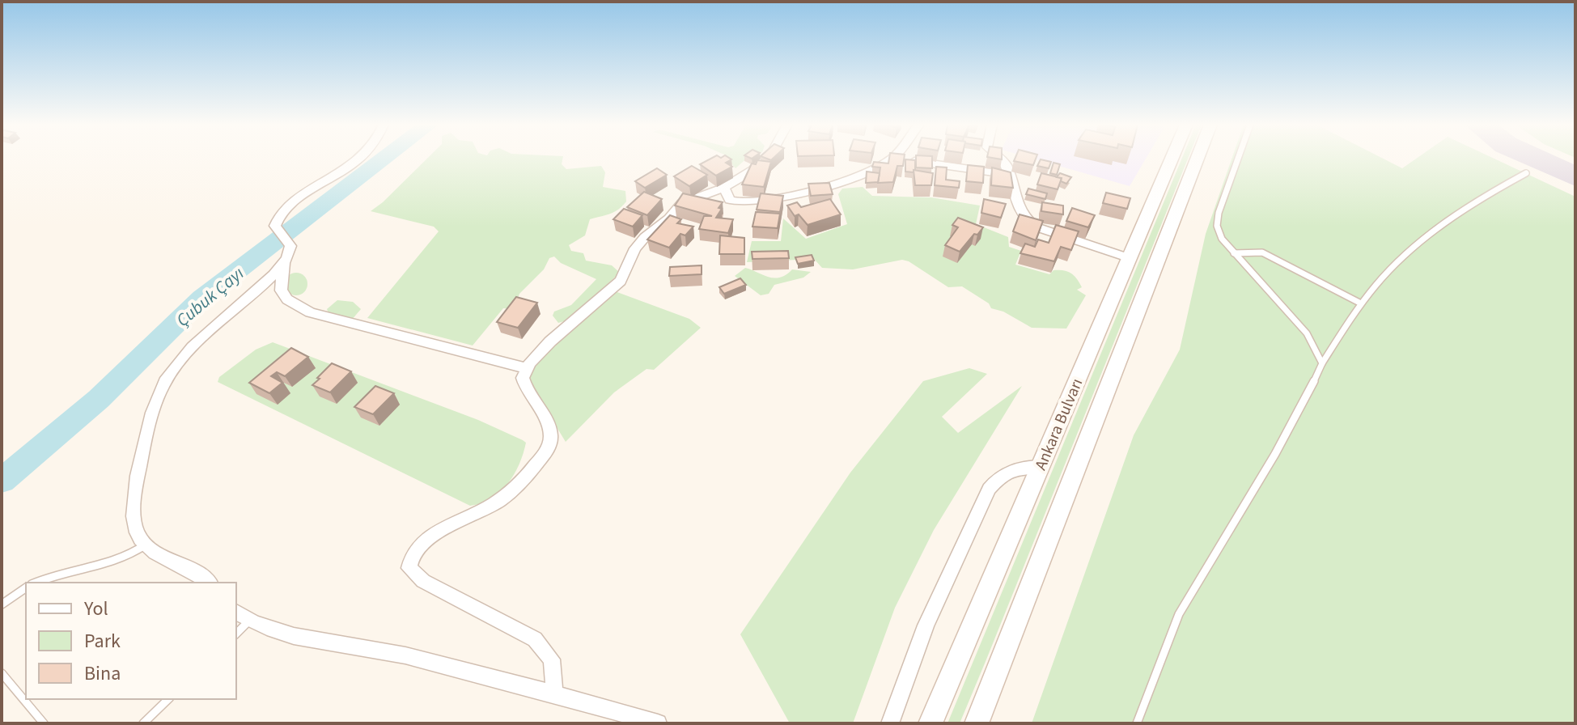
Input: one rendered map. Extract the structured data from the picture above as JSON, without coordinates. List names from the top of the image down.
{
  "streets": {
    "main road": ["Ankara Bulvarı"]
  },
  "water": ["Çubuk Çayı"],
  "legend": ["Yol", "Park", "Bina"]
}
